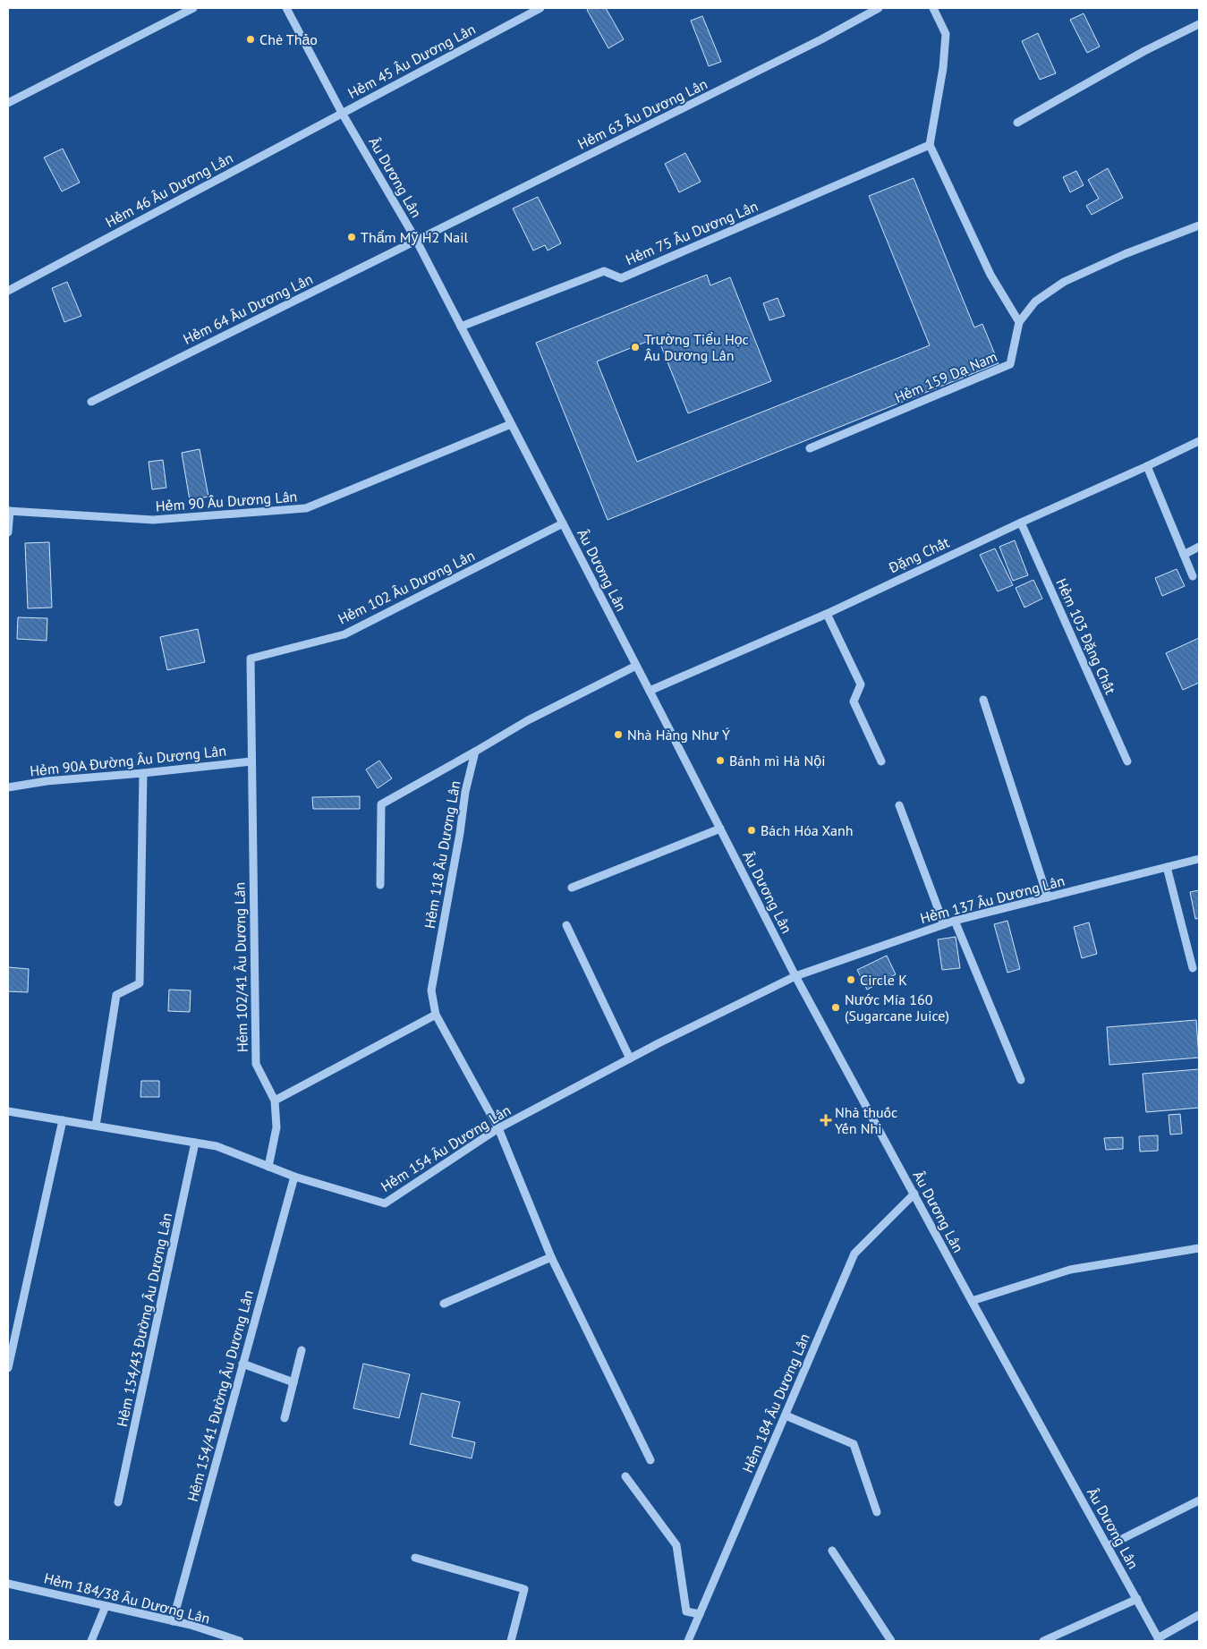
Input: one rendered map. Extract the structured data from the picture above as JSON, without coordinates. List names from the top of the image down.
{
  "streets": {
    "street": [
      "Hẻm 45 Âu Dương Lân",
      "Hẻm 63 Âu Dương Lân",
      "Âu Dương Lân",
      "Hẻm 46 Âu Dương Lân",
      "Hẻm 75 Âu Dương Lân",
      "Hẻm 64 Âu Dương Lân",
      "Hẻm 159 Dạ Nam",
      "Hẻm 90 Âu Dương Lân",
      "Đặng Chất",
      "Hẻm 102 Âu Dương Lân",
      "Hẻm 103 Đặng Chất",
      "Hẻm 90A Đường Âu Dương Lân",
      "Hẻm 118 Âu Dương Lân",
      "Hẻm 137 Âu Dương Lân",
      "Hẻm 102/41 Âu Dương Lân",
      "Hẻm 154 Âu Dương Lân",
      "Hẻm 154/43 Đường Âu Dương Lân",
      "Hẻm 154/41 Đường Âu Dương Lân",
      "Hẻm 184 Âu Dương Lân",
      "Hẻm 184/38 Âu Dương Lân"
    ]
  },
  "crossings": [
    ["Hẻm 45 Âu Dương Lân", "Âu Dương Lân"],
    ["Hẻm 45 Âu Dương Lân", "Hẻm 46 Âu Dương Lân"],
    ["Hẻm 63 Âu Dương Lân", "Âu Dương Lân"],
    ["Hẻm 63 Âu Dương Lân", "Hẻm 64 Âu Dương Lân"],
    ["Âu Dương Lân", "Hẻm 46 Âu Dương Lân"],
    ["Âu Dương Lân", "Hẻm 75 Âu Dương Lân"],
    ["Âu Dương Lân", "Hẻm 64 Âu Dương Lân"],
    ["Âu Dương Lân", "Hẻm 90 Âu Dương Lân"],
    ["Âu Dương Lân", "Đặng Chất"],
    ["Âu Dương Lân", "Hẻm 102 Âu Dương Lân"],
    ["Âu Dương Lân", "Hẻm 137 Âu Dương Lân"],
    ["Âu Dương Lân", "Hẻm 154 Âu Dương Lân"],
    ["Âu Dương Lân", "Hẻm 184 Âu Dương Lân"],
    ["Đặng Chất", "Hẻm 103 Đặng Chất"],
    ["Hẻm 102 Âu Dương Lân", "Hẻm 90A Đường Âu Dương Lân"],
    ["Hẻm 102 Âu Dương Lân", "Hẻm 102/41 Âu Dương Lân"],
    ["Hẻm 90A Đường Âu Dương Lân", "Hẻm 102/41 Âu Dương Lân"],
    ["Hẻm 118 Âu Dương Lân", "Hẻm 154 Âu Dương Lân"],
    ["Hẻm 137 Âu Dương Lân", "Hẻm 154 Âu Dương Lân"],
    ["Hẻm 102/41 Âu Dương Lân", "Hẻm 154 Âu Dương Lân"],
    ["Hẻm 154 Âu Dương Lân", "Hẻm 154/43 Đường Âu Dương Lân"],
    ["Hẻm 154 Âu Dương Lân", "Hẻm 154/41 Đường Âu Dương Lân"],
    ["Hẻm 154/41 Đường Âu Dương Lân", "Hẻm 184/38 Âu Dương Lân"]
  ],
  "places": {
    "other": [
      "Chè Thảo",
      "Thẩm Mỹ H2 Nail",
      "Trường Tiểu Học Âu Dương Lân",
      "Nhà Hàng Như Ý",
      "Bánh mì Hà Nội",
      "Bách Hóa Xanh",
      "Circle K",
      "Nước Mía 160 (Sugarcane Juice)"
    ],
    "health": ["Nhà thuốc Yến Nhi"]
  }
}
